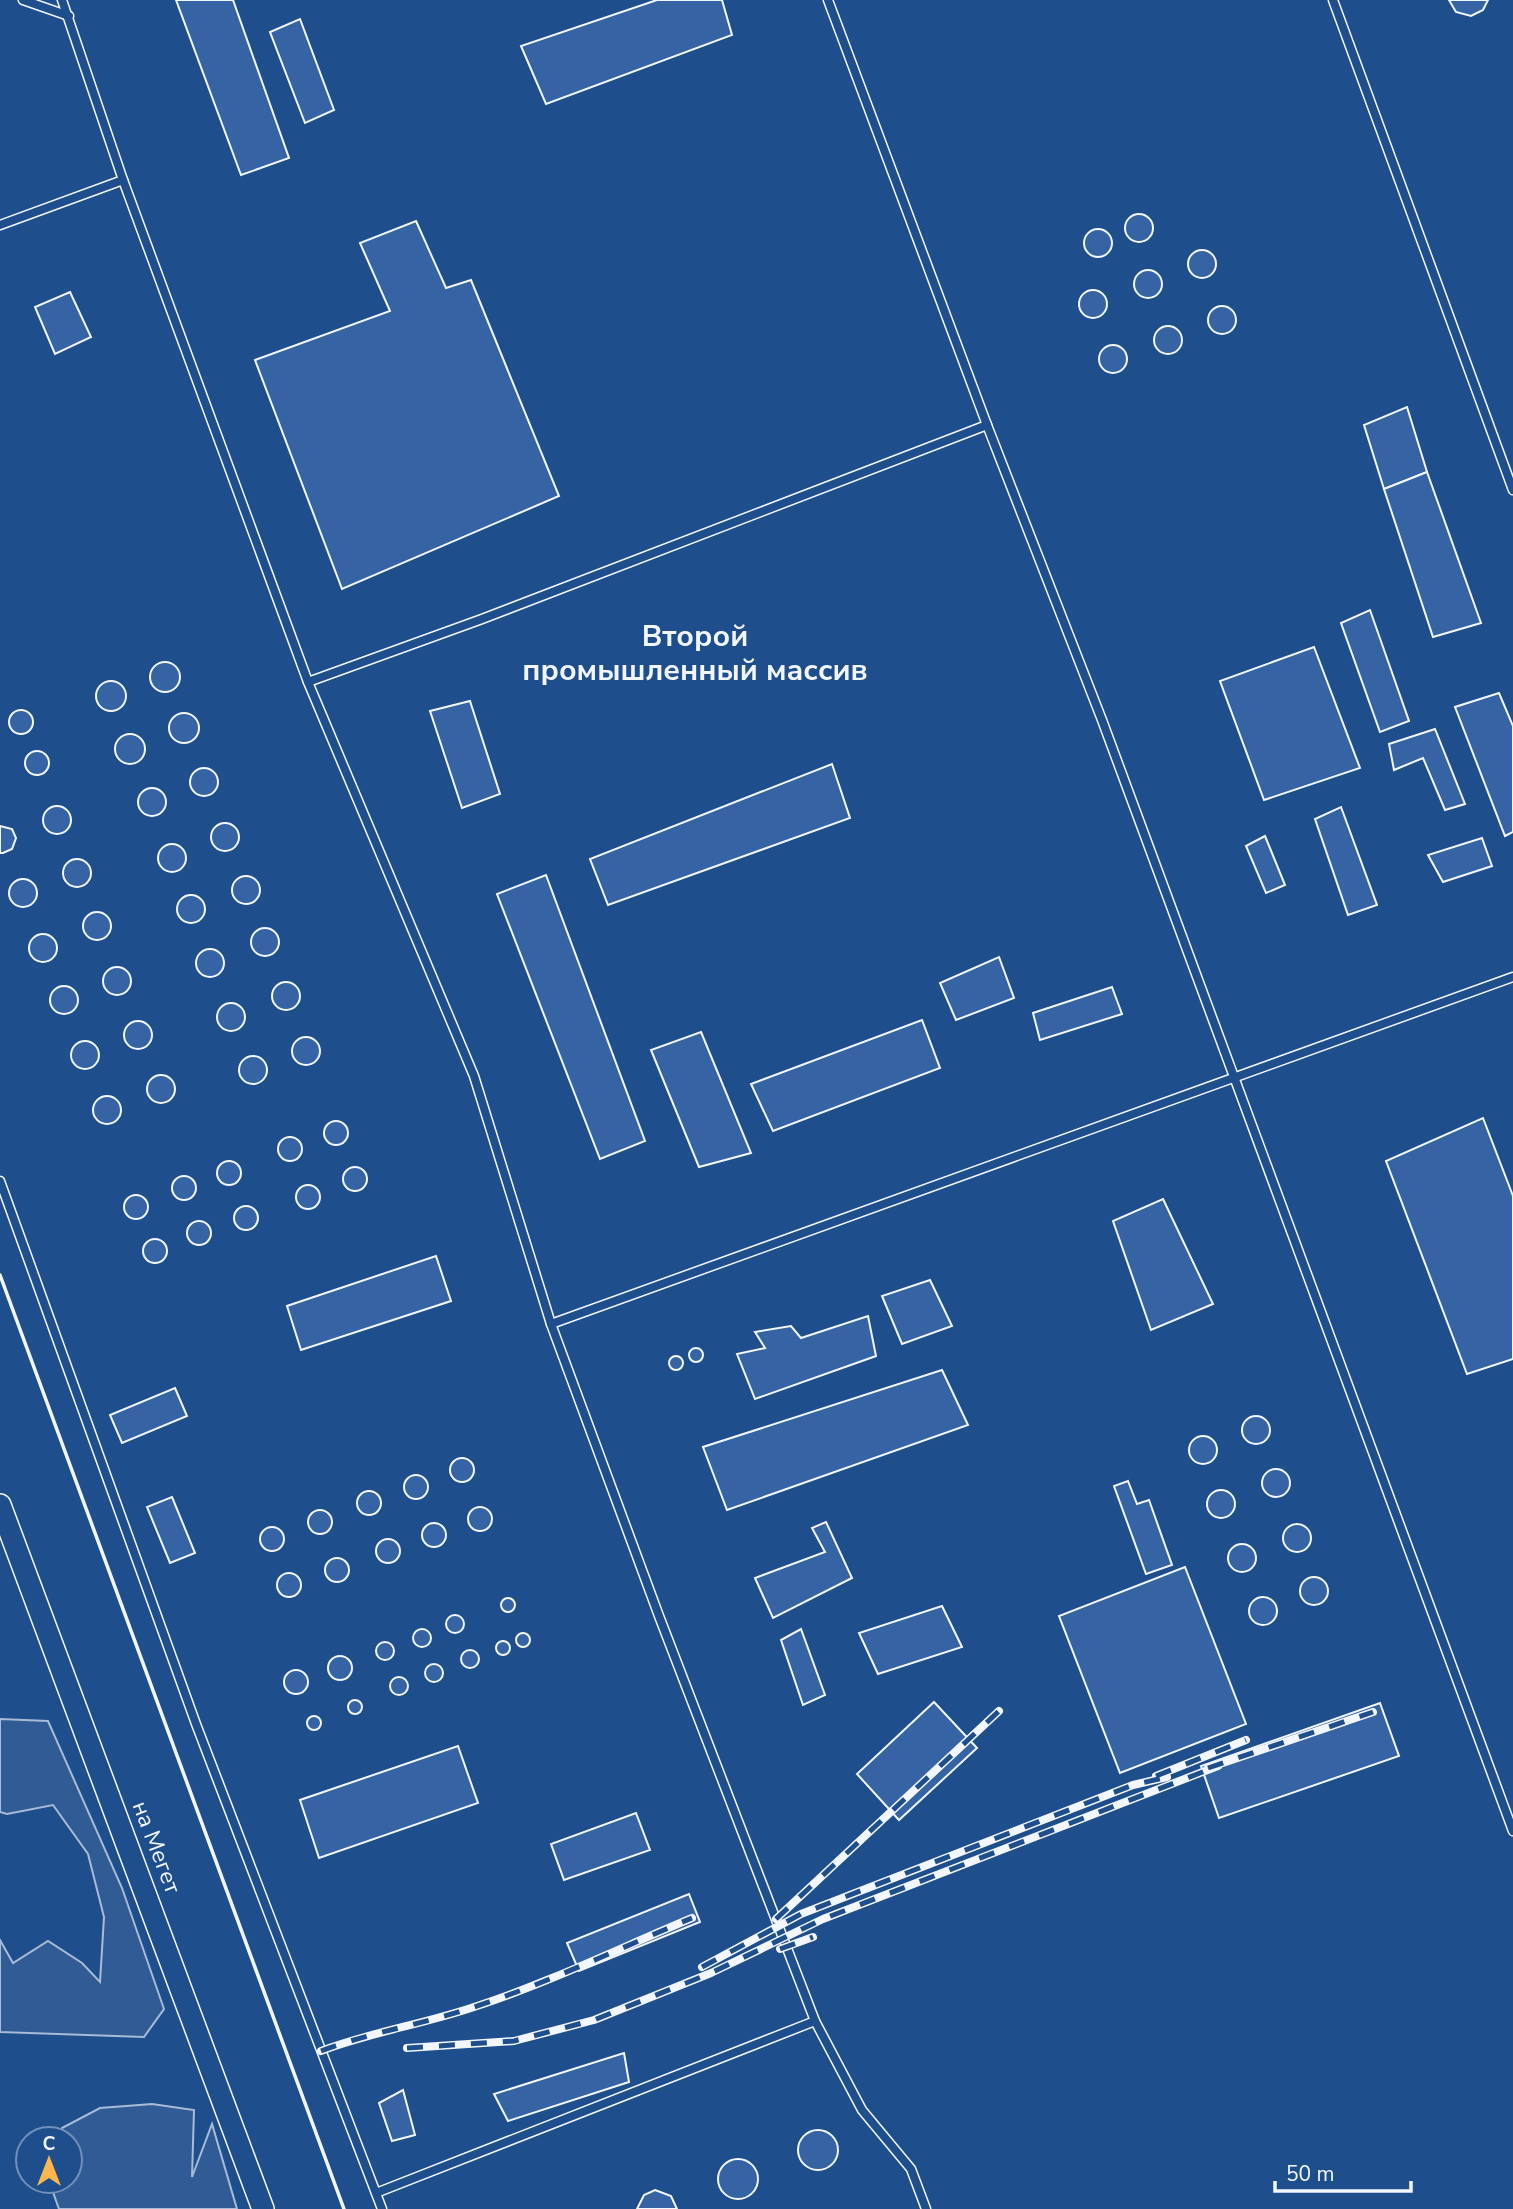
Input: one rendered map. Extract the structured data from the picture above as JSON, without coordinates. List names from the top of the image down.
{
  "streets": {
    "street": ["на Мегет"]
  },
  "districts": ["Второй промышленный массив"],
  "scale_bar": "50 m",
  "north": "top"
}
